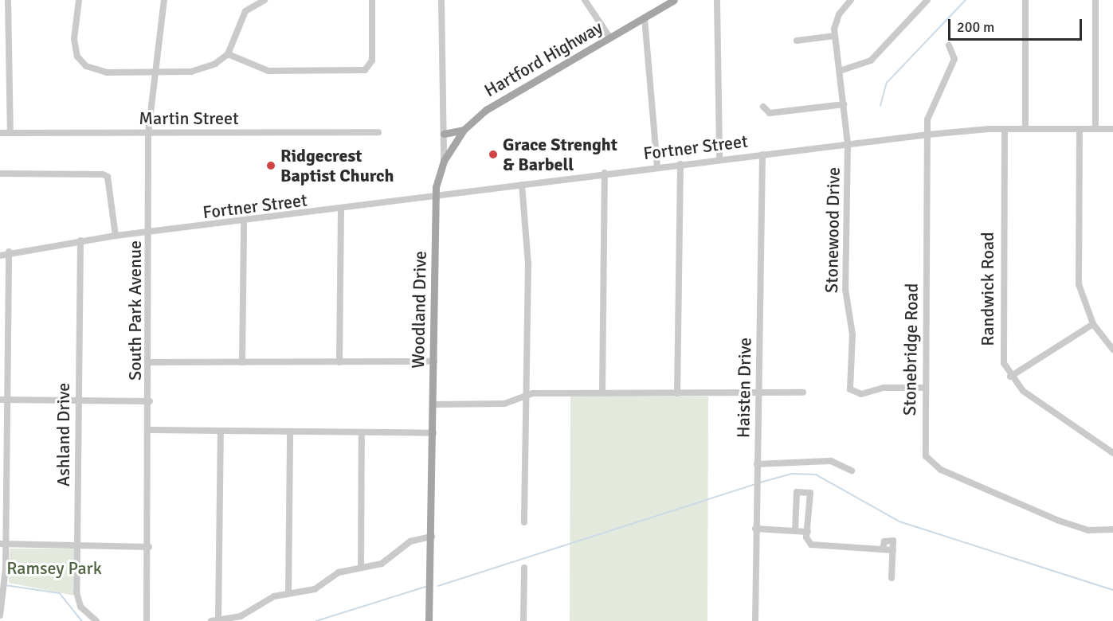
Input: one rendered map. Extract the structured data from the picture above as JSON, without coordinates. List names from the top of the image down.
{
  "streets": {
    "main road": ["Hartford Highway", "Woodland Drive"],
    "street": [
      "Martin Street",
      "Fortner Street",
      "Stonewood Drive",
      "Randwick Road",
      "South Park Avenue",
      "Stonebridge Road",
      "Haisten Drive",
      "Ashland Drive"
    ]
  },
  "crossings": [
    ["Hartford Highway", "Woodland Drive"],
    ["Martin Street", "South Park Avenue"],
    ["Fortner Street", "Stonewood Drive"],
    ["Fortner Street", "Randwick Road"],
    ["Fortner Street", "Woodland Drive"],
    ["Fortner Street", "South Park Avenue"],
    ["Fortner Street", "Stonebridge Road"],
    ["Fortner Street", "Haisten Drive"],
    ["Fortner Street", "Ashland Drive"],
    ["Stonewood Drive", "Stonebridge Road"]
  ],
  "parks": ["Ramsey Park"],
  "places": ["Grace Strenght & Barbell", "Ridgecrest Baptist Church"],
  "scale_bar": "200 m"
}
